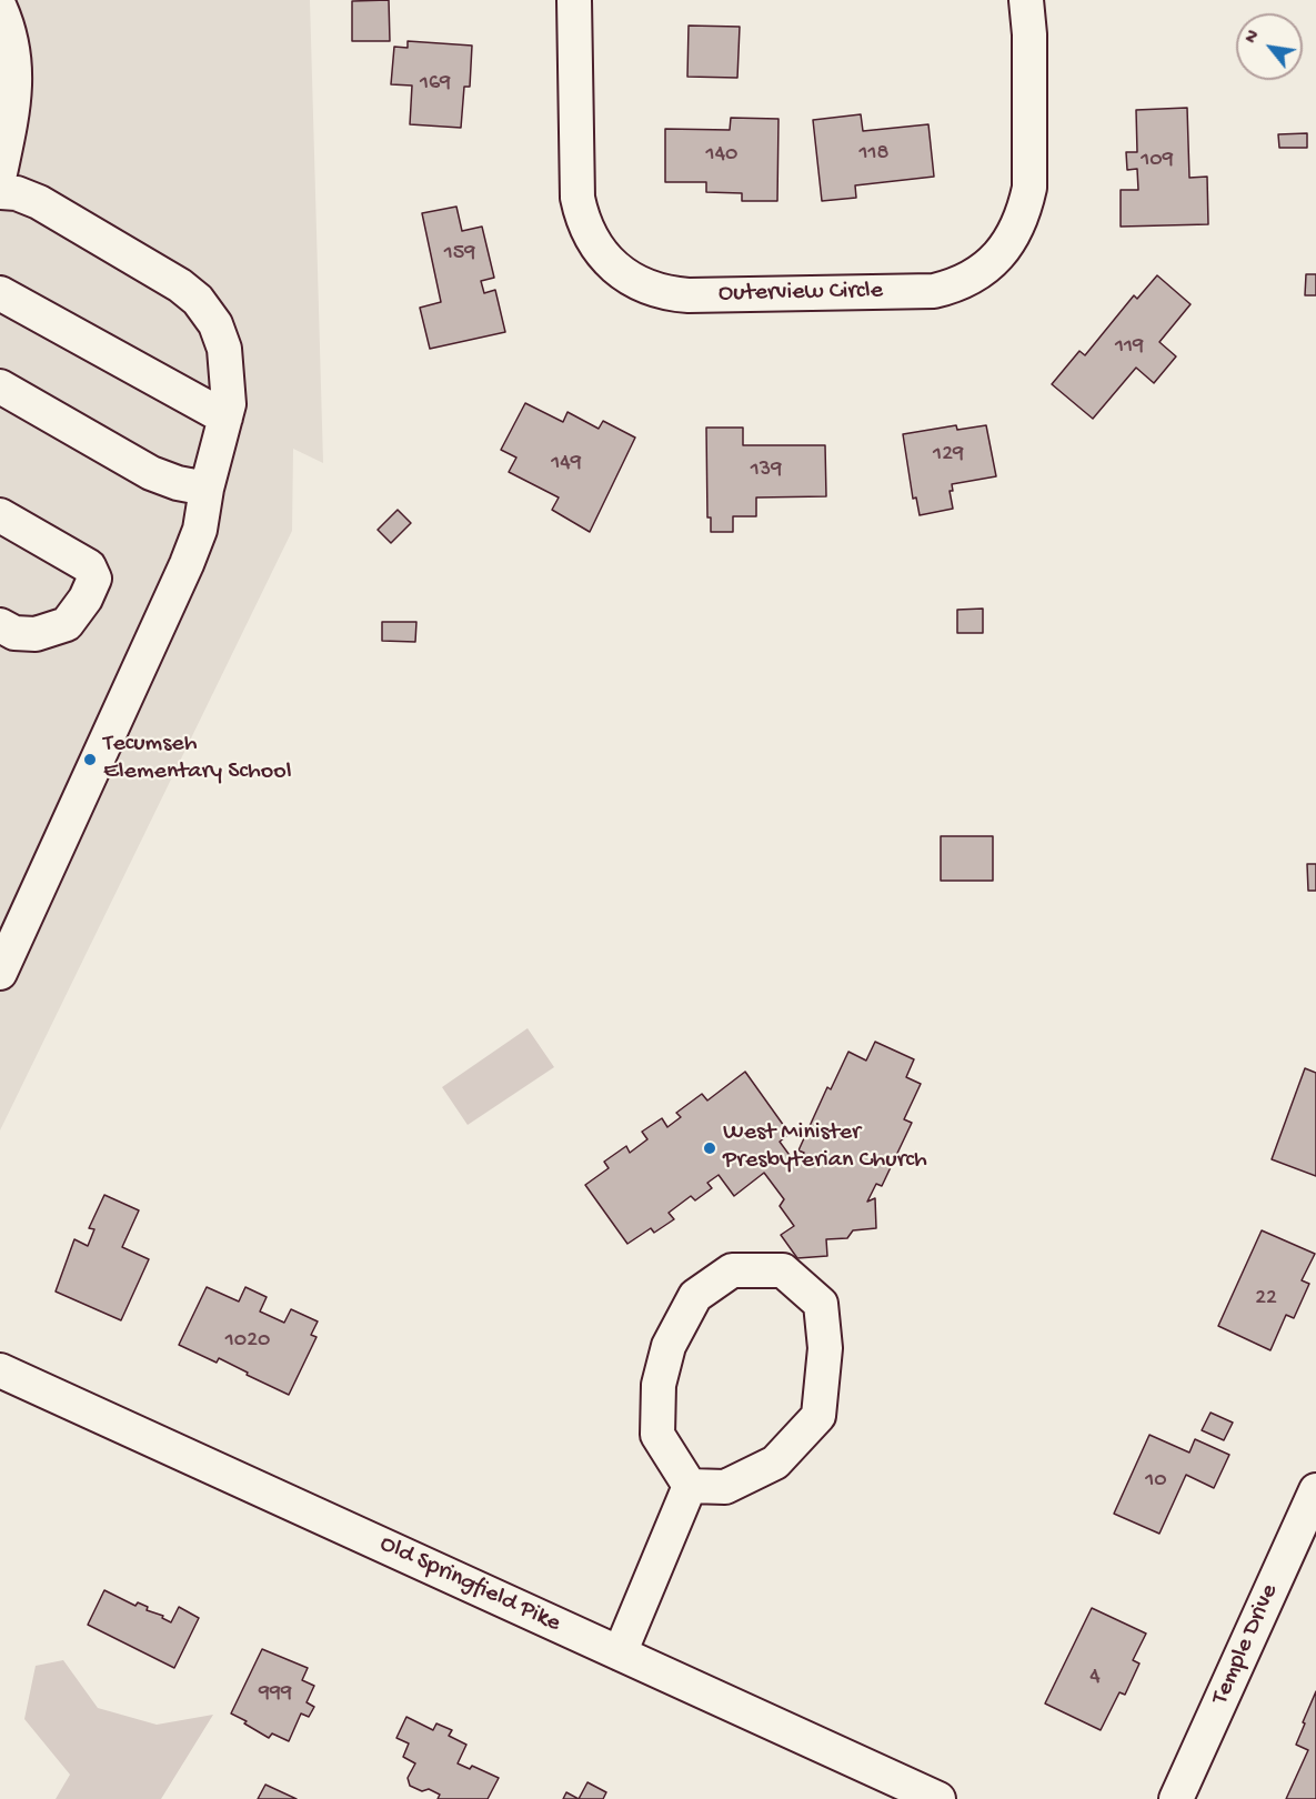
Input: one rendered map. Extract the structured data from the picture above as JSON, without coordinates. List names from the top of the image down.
{
  "streets": {
    "street": ["Outerview Circle", "Old Springfield Pike", "Temple Drive"]
  },
  "places": ["Tecumseh Elementary School", "West Minister Presbyterian Church"],
  "house_numbers": [
    "169",
    "118",
    "140",
    "109",
    "159",
    "119",
    "129",
    "149",
    "139",
    "22",
    "1020",
    "10",
    "4",
    "999"
  ],
  "north": "top left"
}
